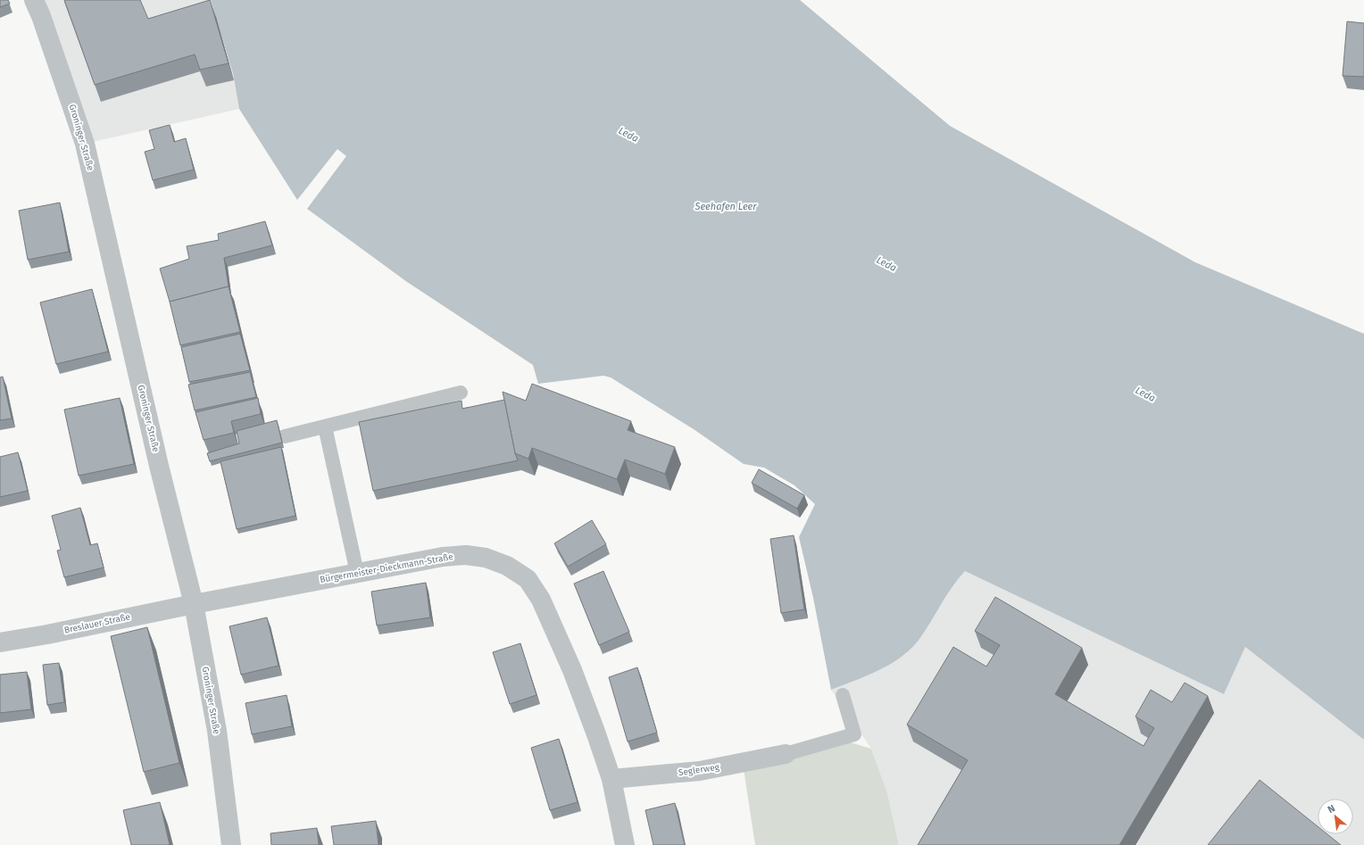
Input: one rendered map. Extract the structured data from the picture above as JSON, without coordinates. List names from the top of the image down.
{
  "streets": {
    "street": [
      "Groninger Straße",
      "Bürgermeister-Dieckmann-Straße",
      "Breslauer Straße",
      "Seglerweg"
    ]
  },
  "crossings": [
    ["Groninger Straße", "Bürgermeister-Dieckmann-Straße"],
    ["Groninger Straße", "Breslauer Straße"],
    ["Bürgermeister-Dieckmann-Straße", "Breslauer Straße"],
    ["Bürgermeister-Dieckmann-Straße", "Seglerweg"]
  ],
  "water": ["Leda", "Seehafen Leer"],
  "north": "top left"
}
